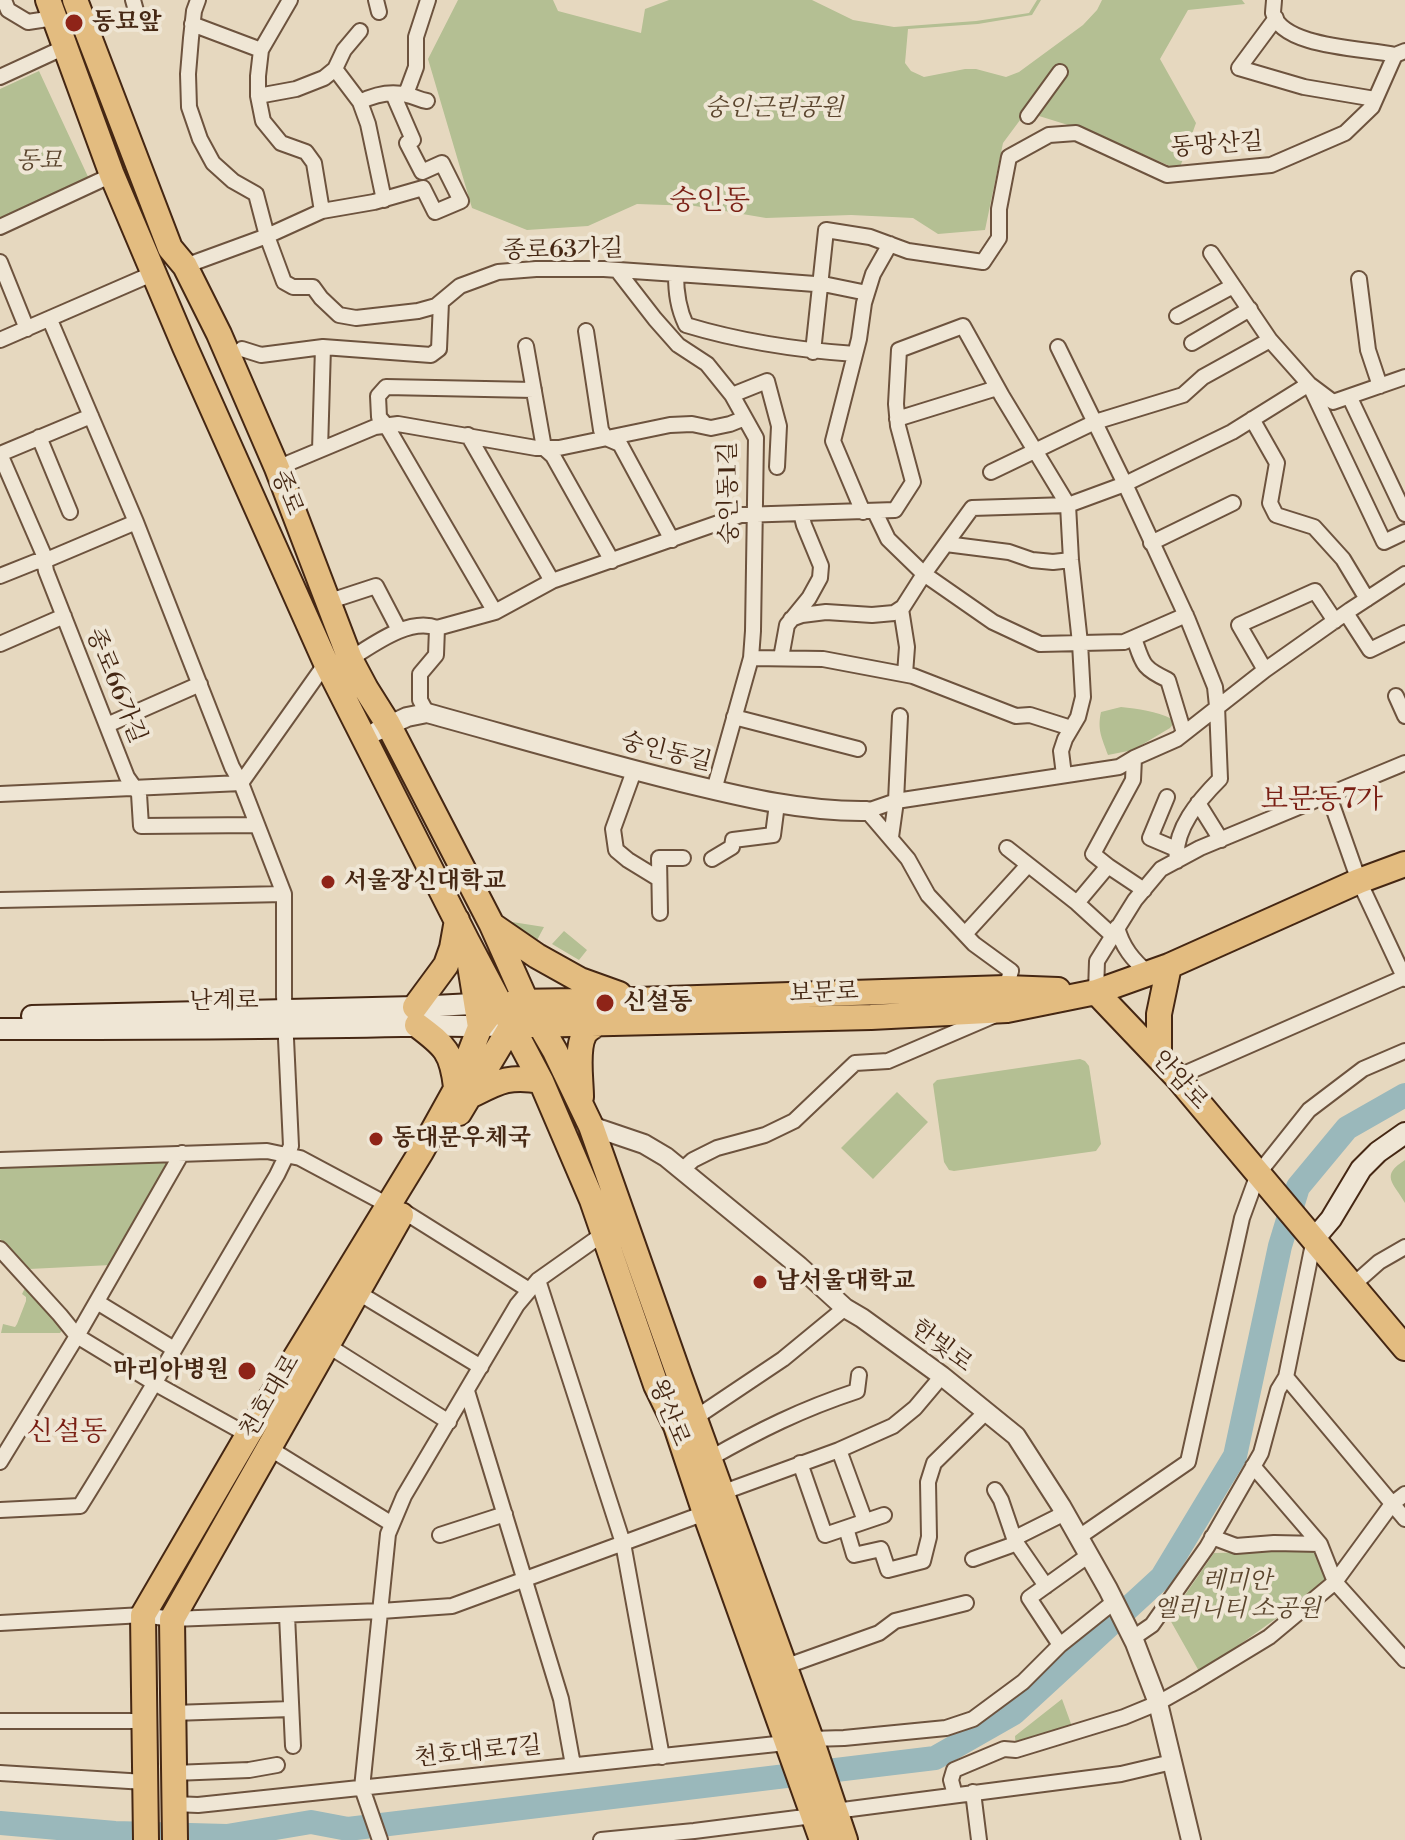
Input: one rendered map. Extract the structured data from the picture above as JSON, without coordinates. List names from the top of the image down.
{
  "streets": {
    "main road": [
      "종로",
      "보문로",
      "난계로",
      "안암로",
      "천호대로",
      "왕산로"
    ],
    "street": [
      "동망산길",
      "종로63가길",
      "숭인동1길",
      "종로66가길",
      "숭인동길",
      "한빛로",
      "천호대로7길"
    ]
  },
  "crossings": [
    ["종로63가길", "숭인동1길"],
    ["종로", "보문로"],
    ["종로", "난계로"],
    ["종로", "왕산로"],
    ["숭인동1길", "숭인동길"],
    ["보문로", "난계로"],
    ["보문로", "안암로"],
    ["보문로", "왕산로"],
    ["한빛로", "왕산로"],
    ["한빛로", "천호대로7길"],
    ["왕산로", "천호대로7길"]
  ],
  "districts": ["숭인동", "보문동7가", "신설동"],
  "parks": ["숭인근린공원", "동묘", "레미안 엘리니티 소공원"],
  "places": [
    "동묘앞",
    "서울장신대학교",
    "신설동",
    "동대문우체국",
    "남서울대학교",
    "마리아병원"
  ]
}
